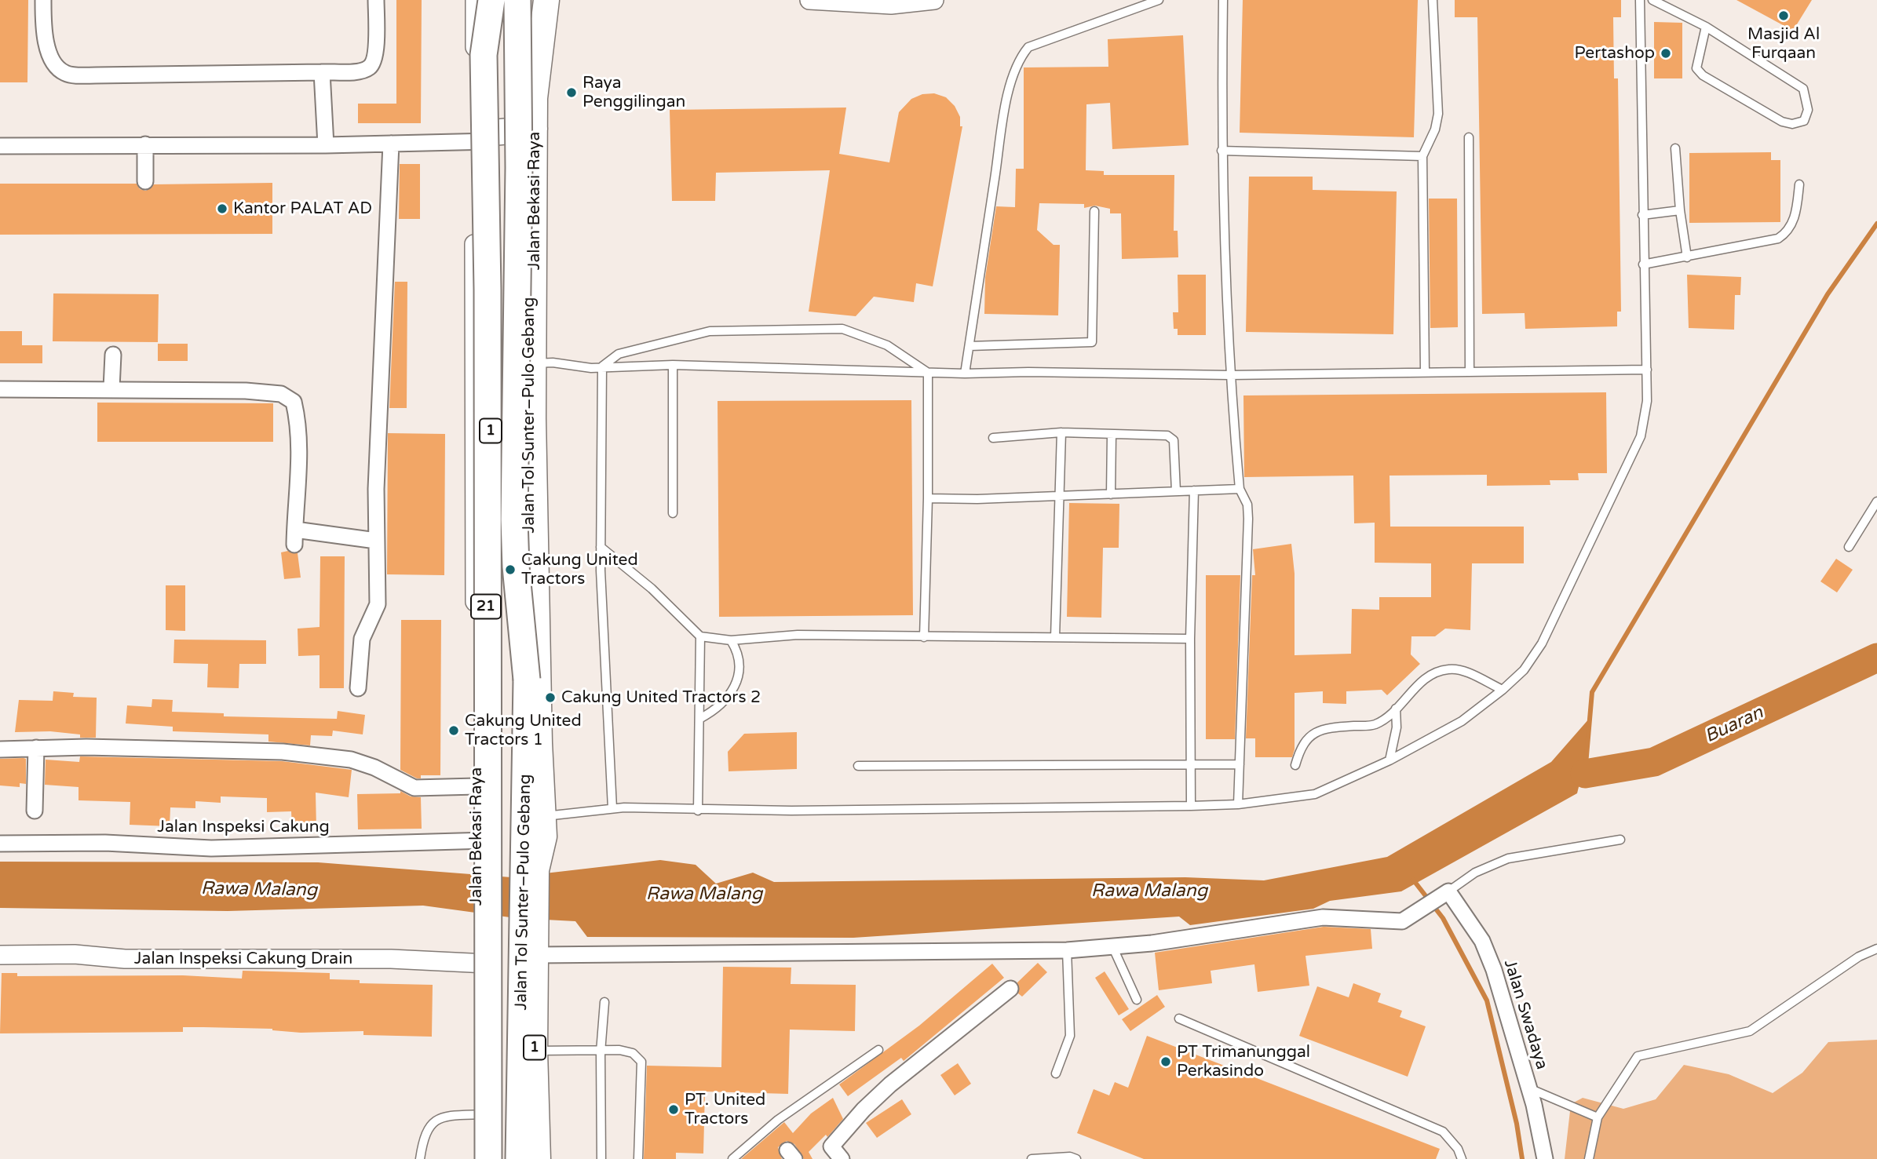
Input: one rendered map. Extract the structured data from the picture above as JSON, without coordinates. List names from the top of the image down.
{
  "streets": {
    "highway": [
      "Jalan Bekasi Raya",
      "Jalan Tol Sunter–Pulo Gebang",
      "1",
      "21"
    ],
    "street": ["Jalan Inspeksi Cakung", "Jalan Inspeksi Cakung Drain", "Jalan Swadaya"]
  },
  "crossings": [
    ["Jalan Bekasi Raya", "Jalan Inspeksi Cakung"],
    ["Jalan Bekasi Raya", "Jalan Inspeksi Cakung Drain"]
  ],
  "water": ["Buaran", "Rawa Malang"],
  "places": [
    "Masjid Al Furqaan",
    "Pertashop",
    "Raya Penggilingan",
    "Kantor PALAT AD",
    "Cakung United Tractors",
    "Cakung United Tractors 2",
    "Cakung United Tractors 1",
    "PT Trimanunggal Perkasindo",
    "PT. United Tractors"
  ]
}
